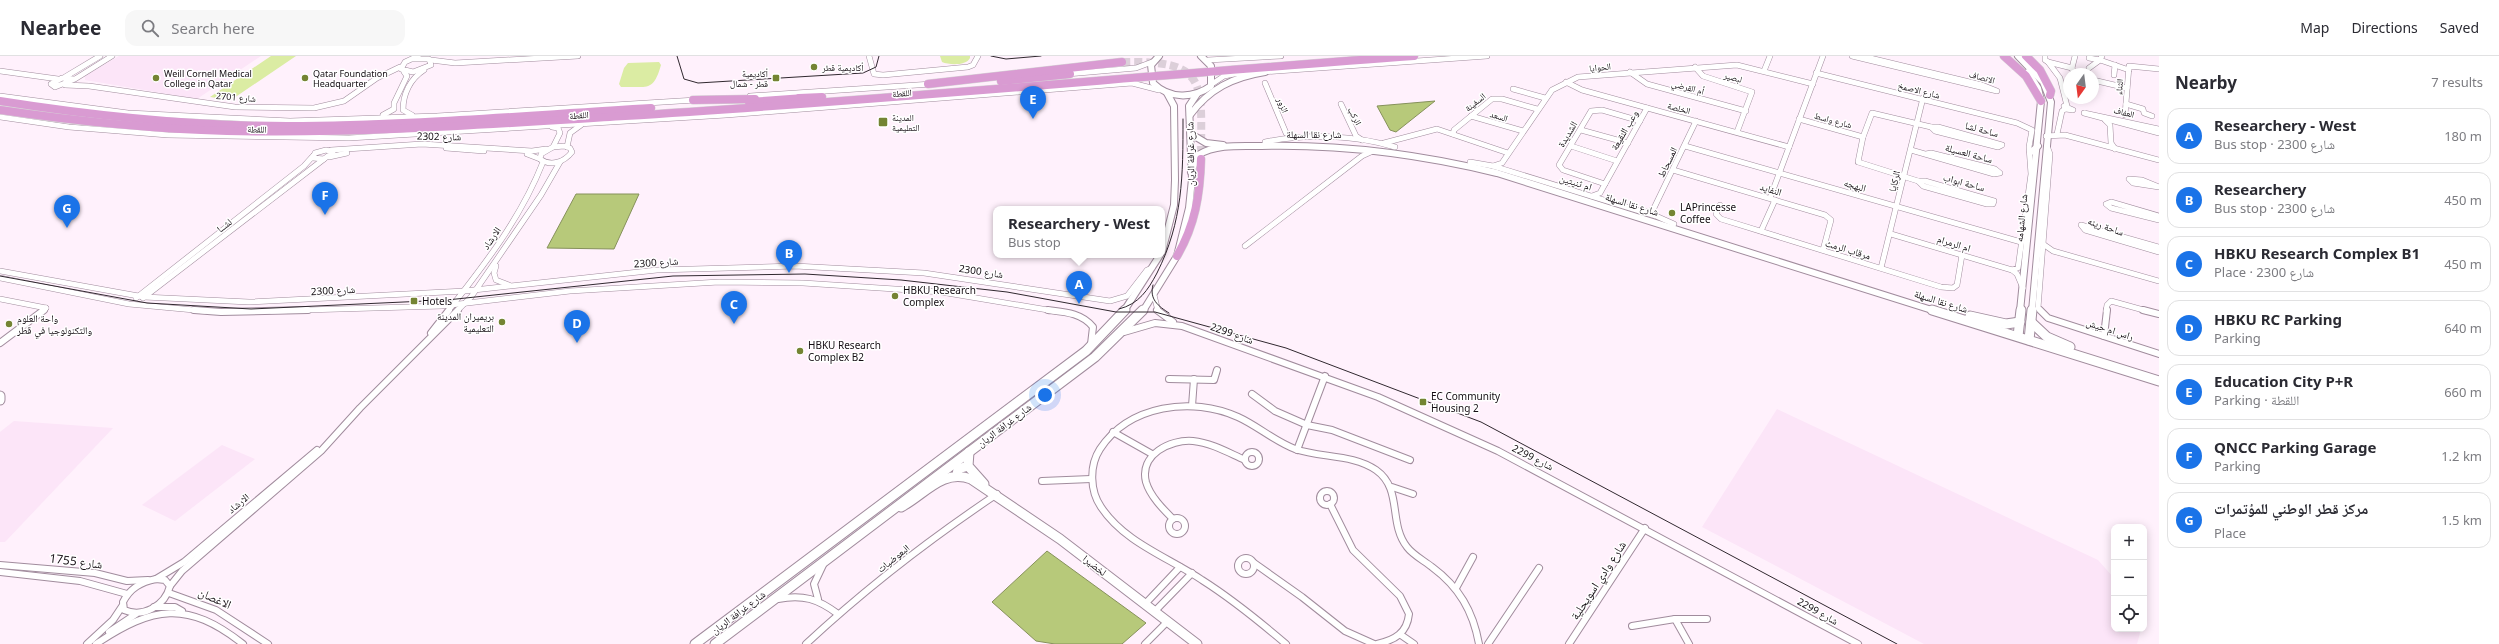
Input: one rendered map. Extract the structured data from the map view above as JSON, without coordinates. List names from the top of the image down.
{
  "streets": {
    "main road": [
      "اللقطة",
      "شارع نقا السهلة",
      "شارع غرافة الريان",
      "شارع الشهامه",
      "لخضيرا"
    ],
    "street": [
      "الحوايا",
      "لبصير",
      "الانصاف",
      "أم القرضي",
      "الثناء",
      "شارع الاصمخ",
      "شارع 2701",
      "السفينة",
      "الزور",
      "الخلصة",
      "العفاف",
      "الركب",
      "السعد",
      "شارع واسط",
      "ساحة لشا",
      "وعب النقيعة",
      "الشديدة",
      "شارع 2302",
      "ساحة العسيلة",
      "المسحاط",
      "الركايا",
      "ام ثنيتين",
      "ساحة ابواب",
      "البهجه",
      "النفايد",
      "لشــا",
      "ساحة رينه",
      "الارشاد",
      "ام الرمرام",
      "مرقاب الرمث",
      "شارع 2300",
      "راس ام حيش",
      "شارع 2299",
      "البعوضيات",
      "شارع 1755",
      "شارع وادي اسويحلية",
      "الاغصان"
    ]
  },
  "crossings": [
    ["الحوايا", "لبصير"],
    ["الحوايا", "أم القرضي"],
    ["الحوايا", "السفينة"],
    ["الحوايا", "الخلصة"],
    ["الحوايا", "السعد"],
    ["لبصير", "أم القرضي"],
    ["لبصير", "الخلصة"],
    ["شارع الاصمخ", "الركايا"],
    ["شارع الاصمخ", "شارع الشهامه"],
    ["اللقطة", "شارع غرافة الريان"],
    ["السفينة", "السعد"],
    ["الزور", "شارع نقا السهلة"],
    ["الخلصة", "وعب النقيعة"],
    ["الخلصة", "المسحاط"],
    ["الركب", "شارع نقا السهلة"],
    ["شارع واسط", "ساحة لشا"],
    ["شارع واسط", "ساحة ابواب"],
    ["ساحة لشا", "الركايا"],
    ["وعب النقيعة", "الشديدة"],
    ["شارع نقا السهلة", "شارع غرافة الريان"],
    ["شارع نقا السهلة", "ام ثنيتين"],
    ["شارع نقا السهلة", "شارع الشهامه"],
    ["شارع 2302", "لشــا"],
    ["شارع 2302", "الارشاد"],
    ["ساحة العسيلة", "الركايا"],
    ["شارع غرافة الريان", "شارع 2300"],
    ["شارع غرافة الريان", "شارع 2299"],
    ["المسحاط", "البهجه"],
    ["المسحاط", "النفايد"],
    ["الركايا", "ساحة ابواب"],
    ["الركايا", "البهجه"],
    ["الركايا", "ام الرمرام"],
    ["الركايا", "مرقاب الرمث"],
    ["البهجه", "شارع الشهامه"],
    ["النفايد", "مرقاب الرمث"],
    ["شارع الشهامه", "راس ام حيش"],
    ["لشــا", "شارع 2300"],
    ["الارشاد", "شارع 2300"],
    ["الارشاد", "شارع 1755"],
    ["الارشاد", "الاغصان"],
    ["ام الرمرام", "مرقاب الرمث"],
    ["شارع 2299", "شارع وادي اسويحلية"],
    ["البعوضيات", "لخضيرا"],
    ["شارع 1755", "الاغصان"]
  ],
  "places": {
    "other": [
      "أكاديمية قطر",
      "Weill Cornell Medical College in Qatar",
      "Qatar Foundation Headquarter",
      "LAPrincesse Coffee",
      "HBKU Research Complex",
      "بريميران المدينة التعليمية",
      "واحة العلوم والتكنولوجيا في قطر",
      "HBKU Research Complex B2"
    ],
    "transit": [
      "أكاديمية قطر - شمال",
      "المدينة التعليمية",
      "Hotels",
      "EC Community Housing 2"
    ]
  },
  "north": "bottom",
  "page": {
    "header": "Nearbee",
    "search": "Search here",
    "nav": ["Map", "Directions", "Saved"],
    "heading": ["Nearby", "7 results"],
    "pins": [
      "E",
      "F",
      "G",
      "B",
      "A",
      "C",
      "D"
    ],
    "list": [
      {
        "mark": "A",
        "name": "Researchery - West",
        "note": "Bus stop · شارع 2300",
        "value": "180 m"
      },
      {
        "mark": "B",
        "name": "Researchery",
        "note": "Bus stop · شارع 2300",
        "value": "450 m"
      },
      {
        "mark": "C",
        "name": "HBKU Research Complex B1",
        "note": "Place · شارع 2300",
        "value": "450 m"
      },
      {
        "mark": "D",
        "name": "HBKU RC Parking",
        "note": "Parking",
        "value": "640 m"
      },
      {
        "mark": "E",
        "name": "Education City P+R",
        "note": "Parking · اللقطة",
        "value": "660 m"
      },
      {
        "mark": "F",
        "name": "QNCC Parking Garage",
        "note": "Parking",
        "value": "1.2 km"
      },
      {
        "mark": "G",
        "name": "مركز قطر الوطني للمؤتمرات",
        "note": "Place",
        "value": "1.5 km"
      }
    ],
    "popup": ["Researchery - West", "Bus stop"],
    "map_buttons": ["+", "−"]
  }
}
